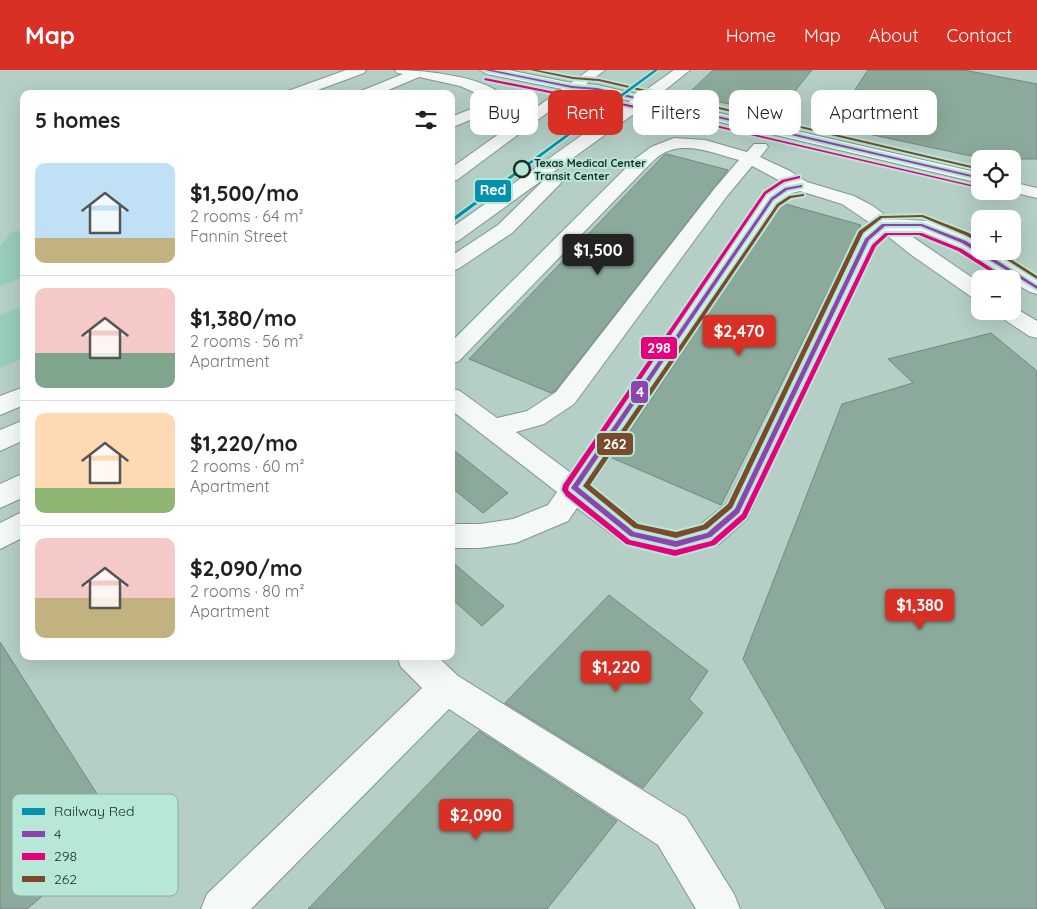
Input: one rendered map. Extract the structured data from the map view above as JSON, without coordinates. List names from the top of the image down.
{
  "places": ["Texas Medical Center Transit Center"],
  "lines": [
    "rail line Red",
    "transit line 4",
    "transit line 262",
    "transit line 298"
  ],
  "legend": [
    "Railway Red",
    "4",
    "298",
    "262"
  ],
  "page": {
    "header": "Map",
    "nav": [
      "Home",
      "Map",
      "About",
      "Contact"
    ],
    "chip": [
      "Buy",
      "Rent",
      "Filters",
      "New",
      "Apartment"
    ],
    "heading": "5 homes",
    "map_buttons": ["+", "−"],
    "list": [
      {
        "name": "$1,500/mo",
        "note": "2 rooms · 64 m² · Fannin Street"
      },
      {
        "name": "$1,380/mo",
        "note": "2 rooms · 56 m² · Apartment"
      },
      {
        "name": "$1,220/mo",
        "note": "2 rooms · 60 m² · Apartment"
      },
      {
        "name": "$2,090/mo",
        "note": "2 rooms · 80 m² · Apartment"
      }
    ],
    "price": [
      "$1,500",
      "$2,470",
      "$1,380",
      "$1,220",
      "$2,090"
    ]
  }
}
